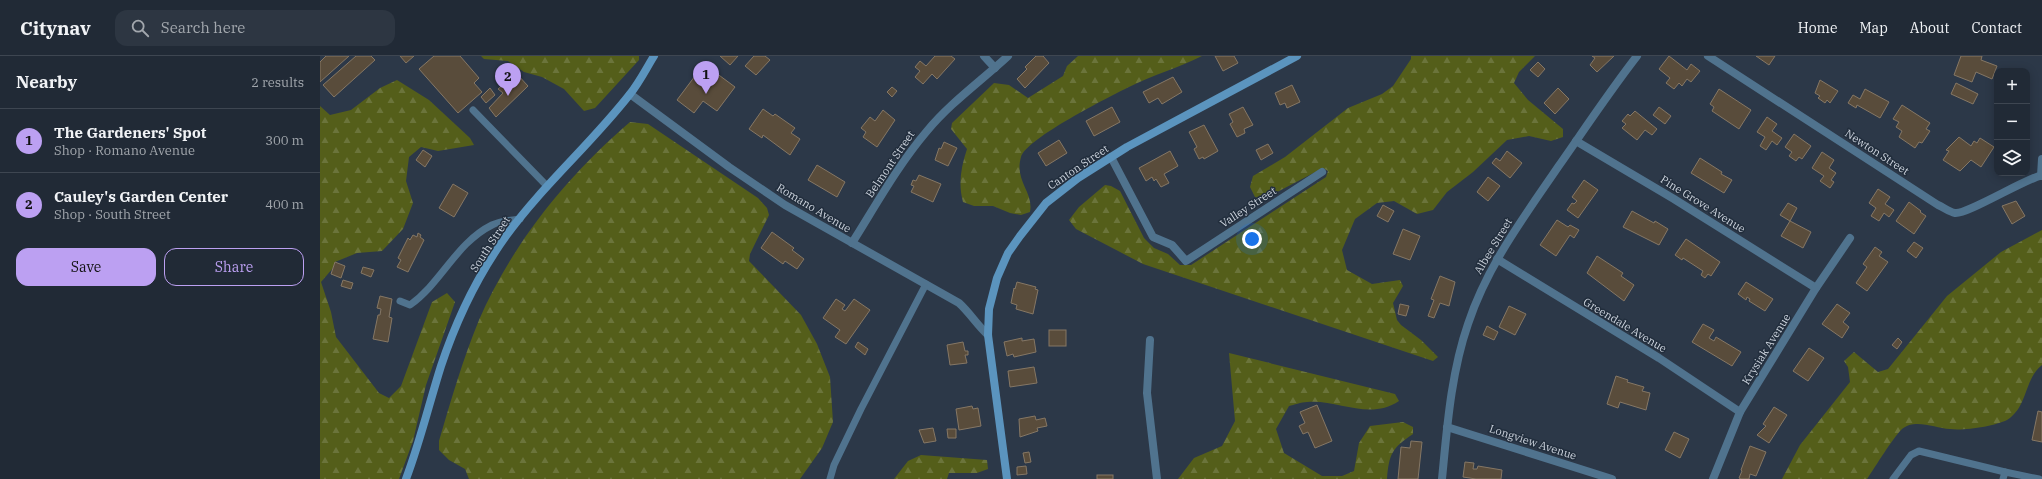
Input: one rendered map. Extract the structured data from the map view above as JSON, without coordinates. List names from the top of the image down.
{
  "streets": {
    "street": [
      "Newton Street",
      "Belmont Street",
      "Canton Street",
      "Pine Grove Avenue",
      "Valley Street",
      "Romano Avenue",
      "South Street",
      "Albee Street",
      "Greendale Avenue",
      "Krysiak Avenue",
      "Longview Avenue"
    ]
  },
  "crossings": [
    ["Belmont Street", "Romano Avenue"],
    ["Canton Street", "Valley Street"],
    ["Canton Street", "Romano Avenue"],
    ["Pine Grove Avenue", "Albee Street"],
    ["Pine Grove Avenue", "Krysiak Avenue"],
    ["Romano Avenue", "South Street"],
    ["Albee Street", "Greendale Avenue"],
    ["Albee Street", "Longview Avenue"],
    ["Greendale Avenue", "Krysiak Avenue"]
  ],
  "page": {
    "header": "Citynav",
    "search": "Search here",
    "nav": [
      "Home",
      "Map",
      "About",
      "Contact"
    ],
    "heading": ["Nearby", "2 results"],
    "pins": ["1", "2"],
    "map_buttons": ["+", "−"],
    "list": [
      {
        "mark": "1",
        "name": "The Gardeners' Spot",
        "note": "Shop · Romano Avenue",
        "value": "300 m"
      },
      {
        "mark": "2",
        "name": "Cauley's Garden Center",
        "note": "Shop · South Street",
        "value": "400 m"
      }
    ],
    "buttons": ["Save", "Share"]
  }
}
